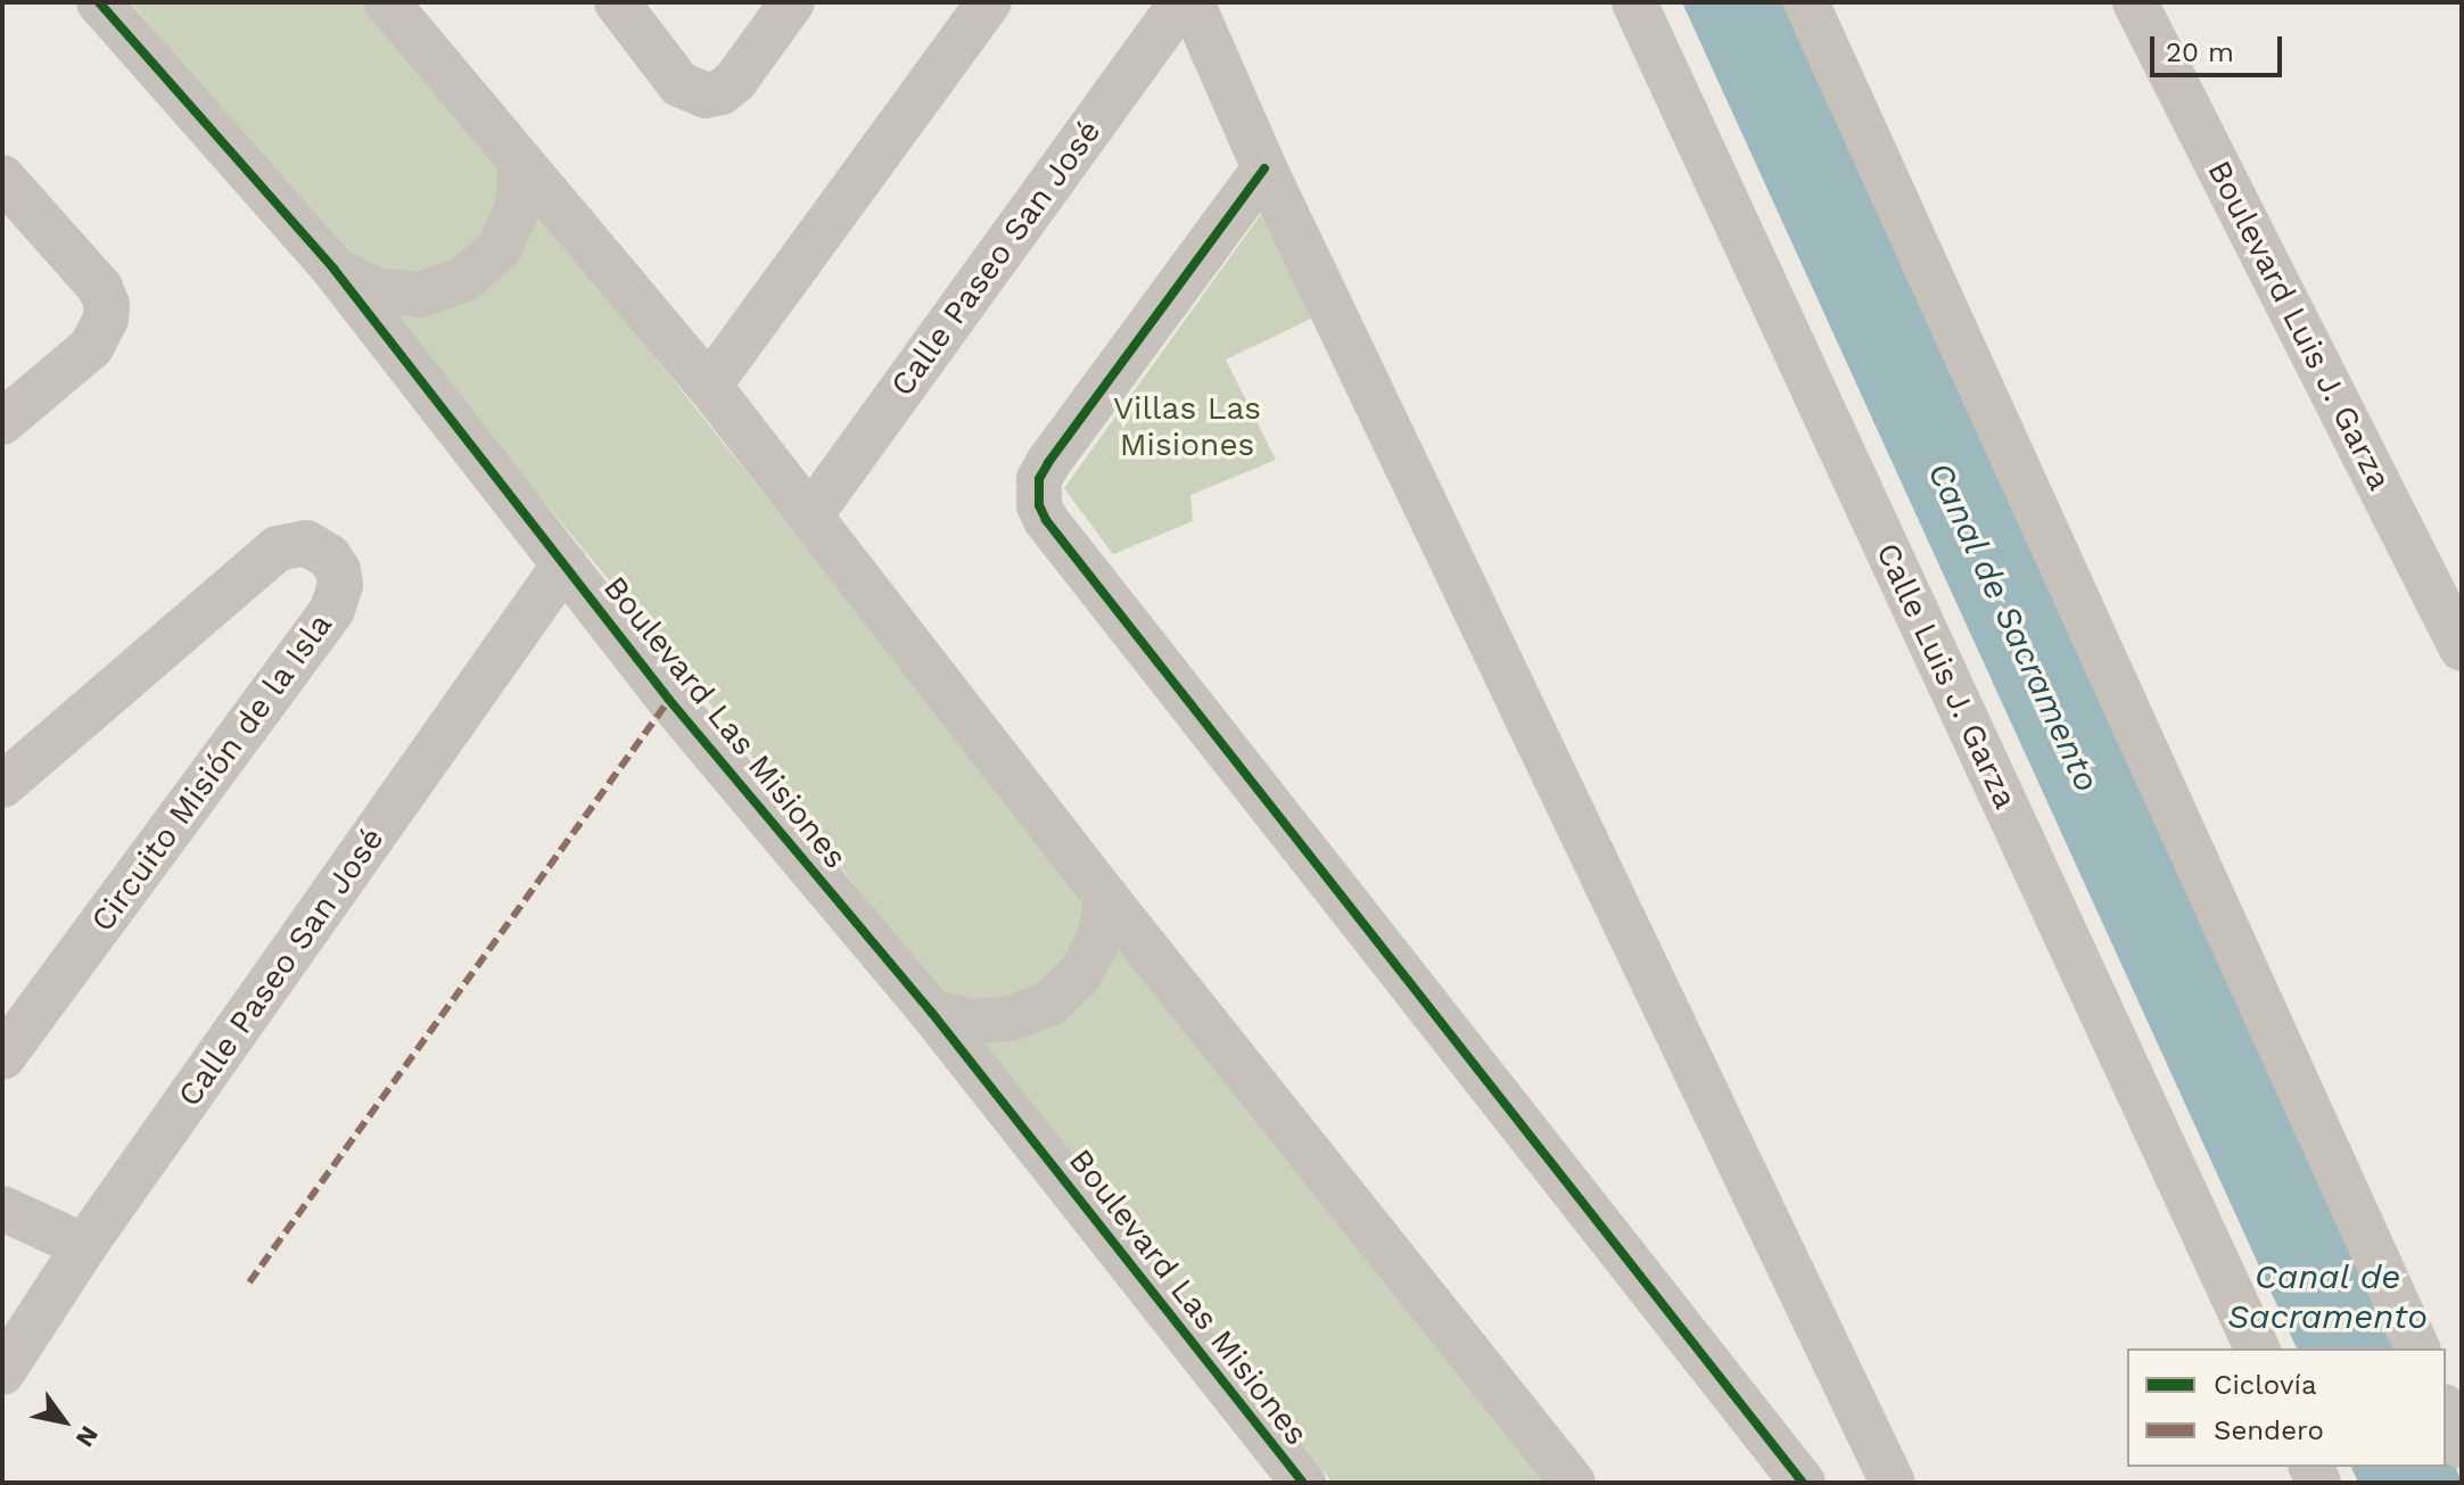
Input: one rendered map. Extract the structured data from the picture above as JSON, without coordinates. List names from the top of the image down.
{
  "streets": {
    "street": [
      "Calle Paseo San José",
      "Boulevard Luis J. Garza",
      "Calle Luis J. Garza",
      "Boulevard Las Misiones",
      "Circuito Misión de la Isla"
    ]
  },
  "crossings": [
    ["Calle Paseo San José", "Boulevard Las Misiones"]
  ],
  "water": ["Canal de Sacramento"],
  "parks": ["Villas Las Misiones"],
  "legend": ["Ciclovía", "Sendero"],
  "scale_bar": "20 m",
  "north": "bottom right"
}
